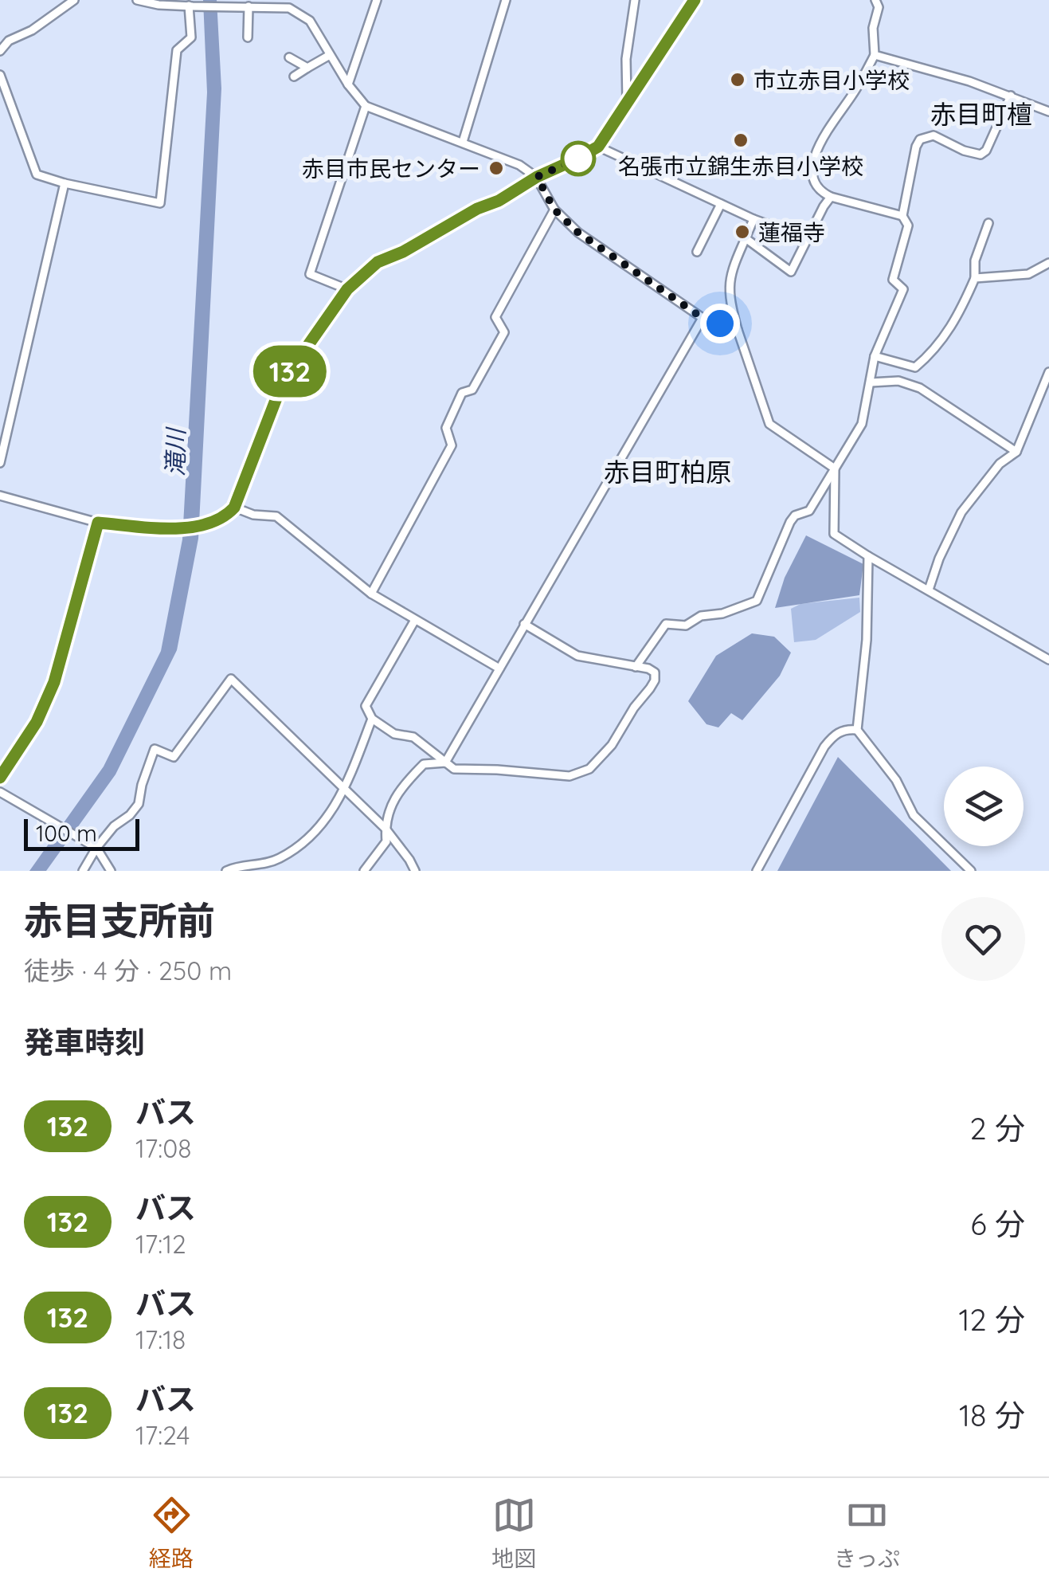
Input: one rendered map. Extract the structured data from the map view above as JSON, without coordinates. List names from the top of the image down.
{
  "districts": ["赤目町檀", "赤目町柏原"],
  "water": ["滝川"],
  "places": [
    "市立赤目小学校",
    "名張市立錦生赤目小学校",
    "赤目市民センター",
    "蓮福寺"
  ],
  "lines": ["bus line 132"],
  "scale_bar": "100 m",
  "page": {
    "on_map": "132",
    "scale": "100 m",
    "heading": [
      ["赤目支所前", "徒歩 · 4 分 · 250 m"],
      "発車時刻"
    ],
    "list": [
      {
        "mark": "132",
        "name": "バス",
        "note": "17:08",
        "value": "2 分"
      },
      {
        "mark": "132",
        "name": "バス",
        "note": "17:12",
        "value": "6 分"
      },
      {
        "mark": "132",
        "name": "バス",
        "note": "17:18",
        "value": "12 分"
      },
      {
        "mark": "132",
        "name": "バス",
        "note": "17:24",
        "value": "18 分"
      }
    ],
    "tabs": ["経路", "地図", "きっぷ"]
  }
}
